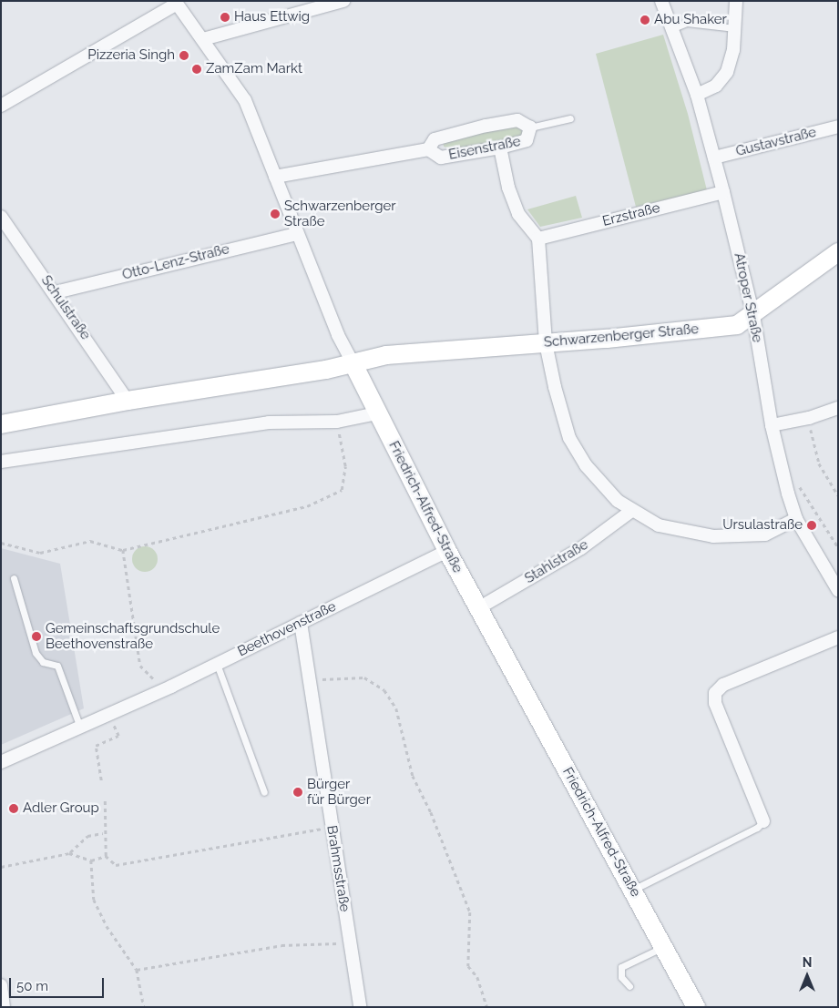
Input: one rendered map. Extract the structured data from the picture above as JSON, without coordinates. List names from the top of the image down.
{
  "streets": {
    "main road": ["Schwarzenberger Straße", "Friedrich-Alfred-Straße"],
    "street": [
      "Gustavstraße",
      "Eisenstraße",
      "Erzstraße",
      "Otto-Lenz-Straße",
      "Atroper Straße",
      "Schulstraße",
      "Stahlstraße",
      "Beethovenstraße",
      "Brahmsstraße"
    ]
  },
  "crossings": [
    ["Gustavstraße", "Atroper Straße"],
    ["Eisenstraße", "Friedrich-Alfred-Straße"],
    ["Erzstraße", "Atroper Straße"],
    ["Otto-Lenz-Straße", "Schulstraße"],
    ["Otto-Lenz-Straße", "Friedrich-Alfred-Straße"],
    ["Atroper Straße", "Schwarzenberger Straße"],
    ["Schulstraße", "Schwarzenberger Straße"],
    ["Schwarzenberger Straße", "Friedrich-Alfred-Straße"],
    ["Friedrich-Alfred-Straße", "Stahlstraße"],
    ["Friedrich-Alfred-Straße", "Beethovenstraße"],
    ["Beethovenstraße", "Brahmsstraße"]
  ],
  "places": [
    "Haus Ettwig",
    "Abu Shaker",
    "Pizzeria Singh",
    "ZamZam Markt",
    "Schwarzenberger Straße",
    "Ursulastraße",
    "Gemeinschaftsgrundschule Beethovenstraße",
    "Bürger für Bürger",
    "Adler Group"
  ],
  "scale_bar": "50 m",
  "north": "top"
}
